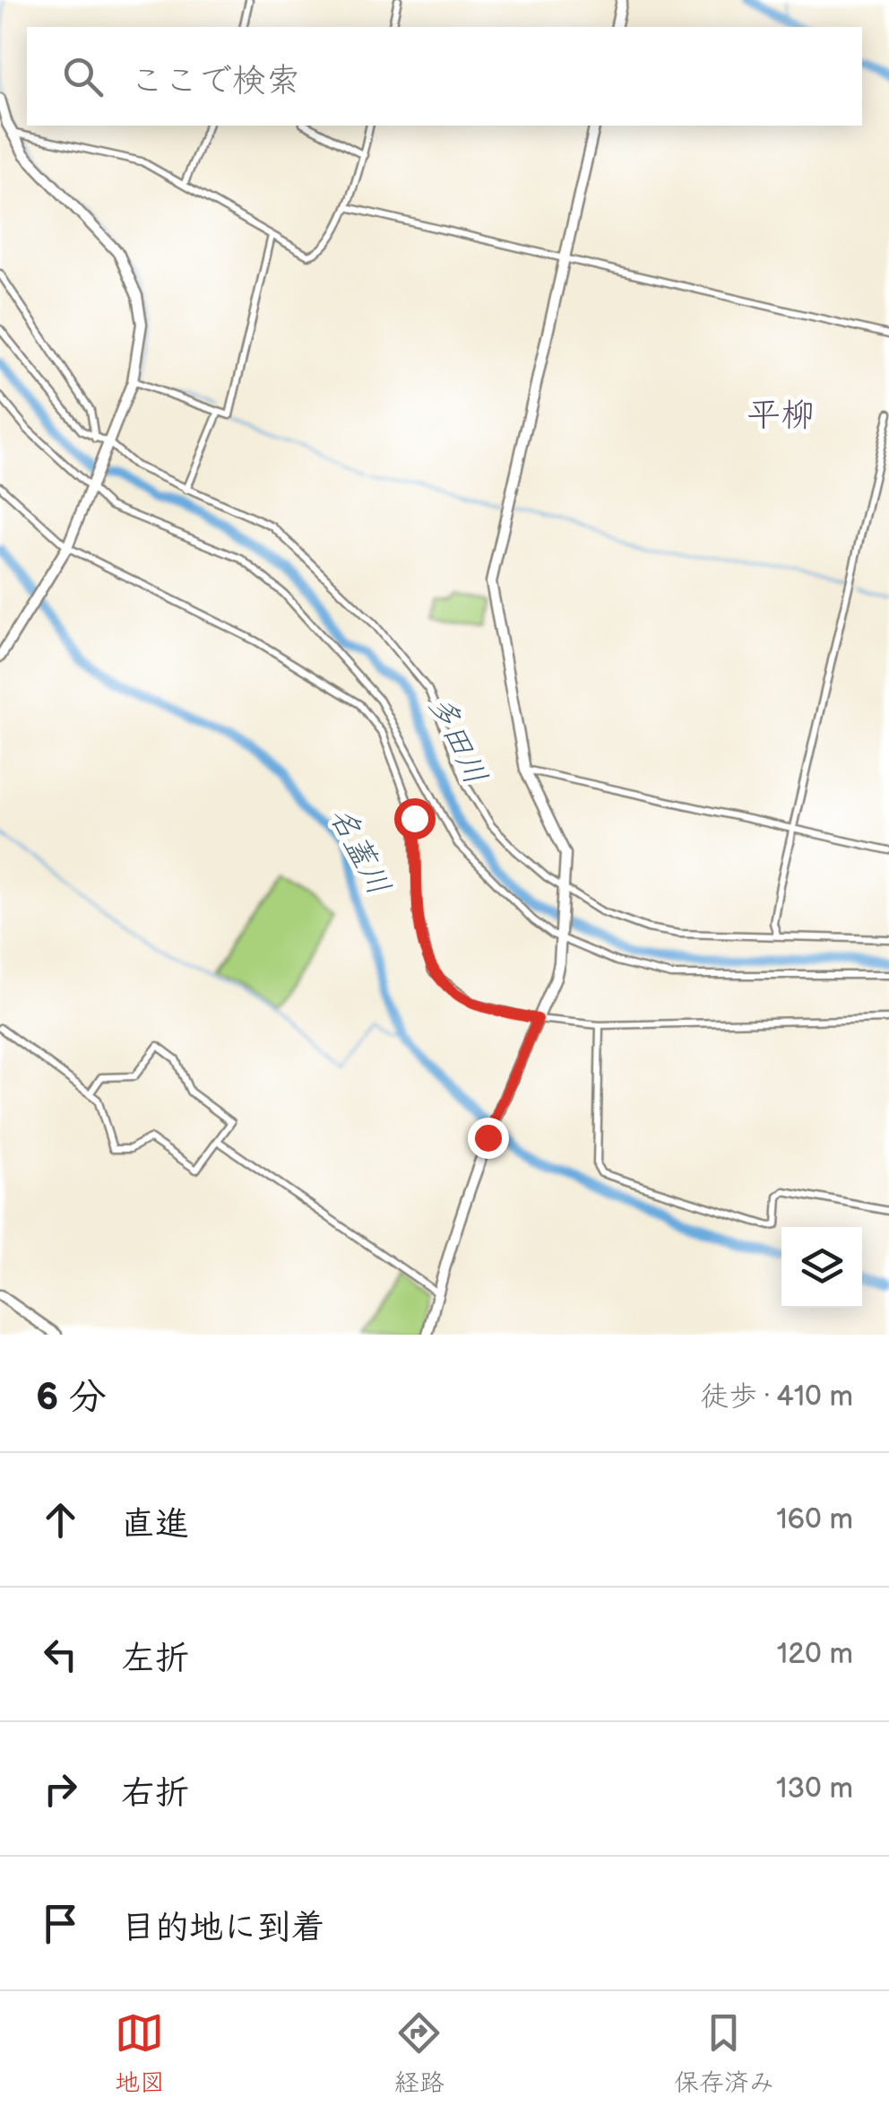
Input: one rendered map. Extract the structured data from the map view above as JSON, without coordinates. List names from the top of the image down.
{
  "districts": ["平柳"],
  "water": ["多田川", "名蓋川"],
  "page": {
    "search": "ここで検索",
    "heading": ["6 分", "徒歩 · 410 m"],
    "list": [
      ["直進", "160 m"],
      ["左折", "120 m"],
      ["右折", "130 m"],
      "目的地に到着"
    ],
    "nav": ["地図", "経路", "保存済み"]
  }
}
